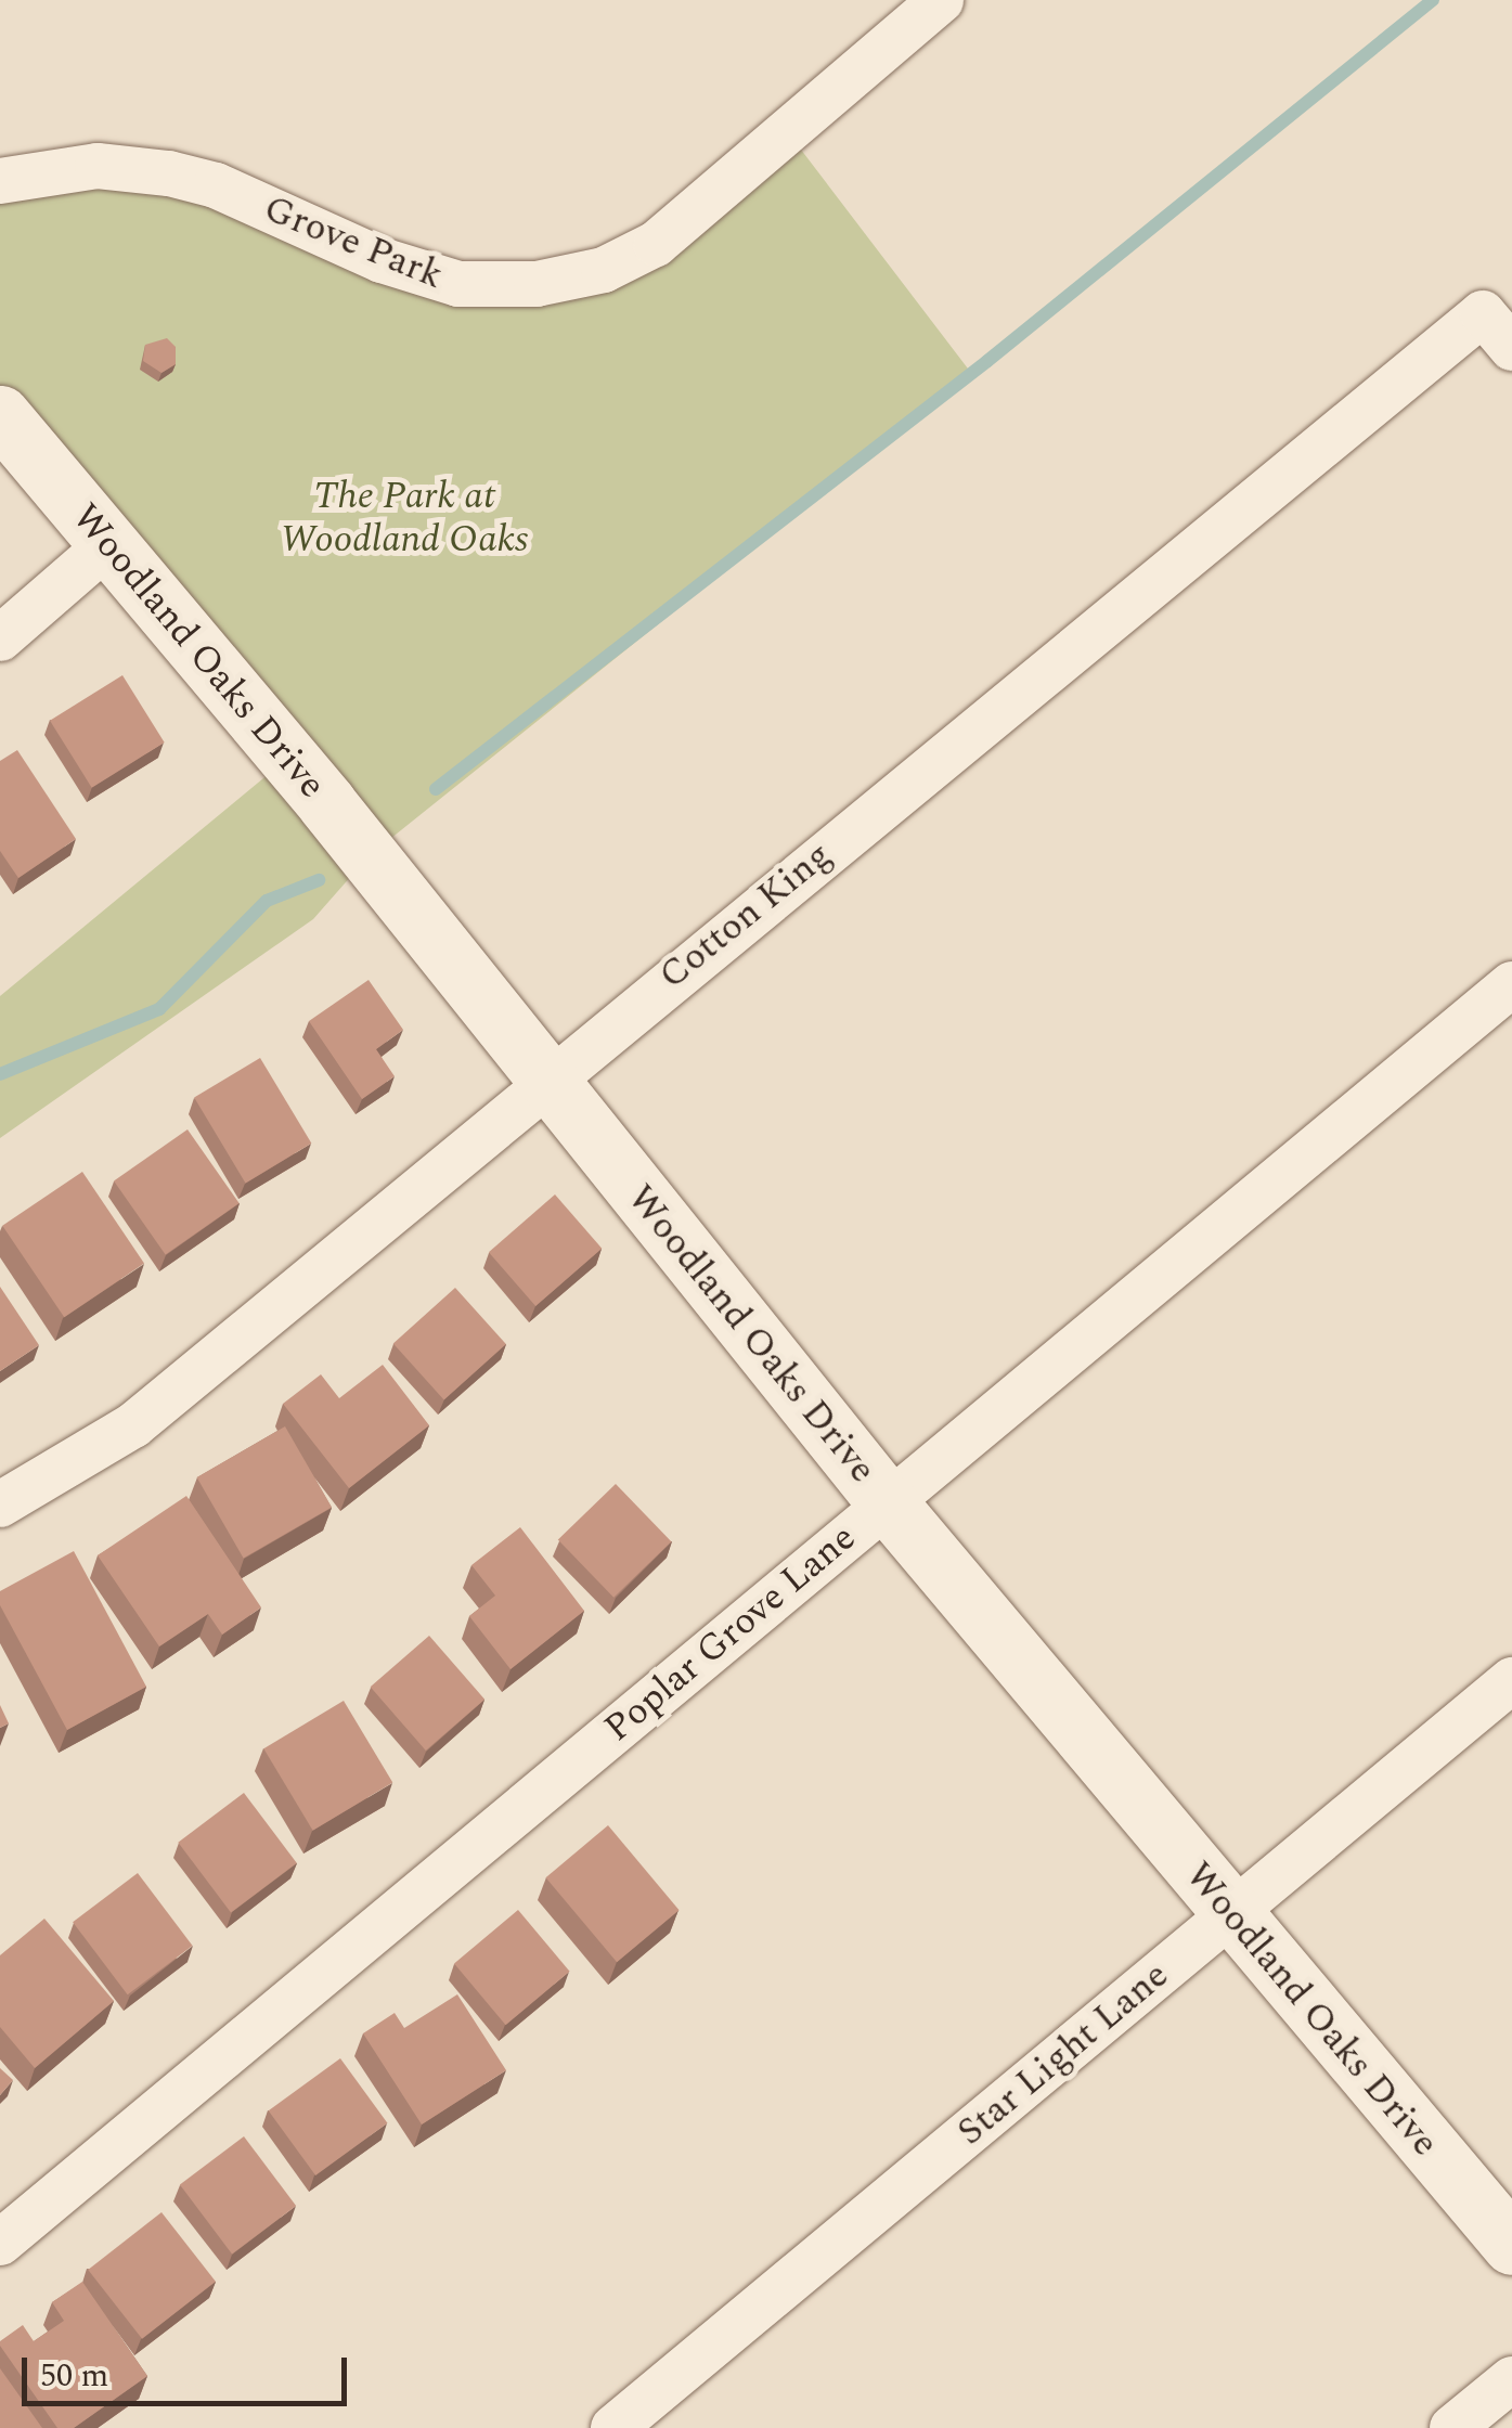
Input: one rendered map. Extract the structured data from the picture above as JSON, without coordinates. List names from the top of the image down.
{
  "streets": {
    "street": [
      "Grove Park",
      "Woodland Oaks Drive",
      "Cotton King",
      "Poplar Grove Lane",
      "Star Light Lane"
    ]
  },
  "crossings": [
    ["Woodland Oaks Drive", "Cotton King"],
    ["Woodland Oaks Drive", "Poplar Grove Lane"],
    ["Woodland Oaks Drive", "Star Light Lane"]
  ],
  "parks": ["The Park at Woodland Oaks"],
  "scale_bar": "50 m"
}
